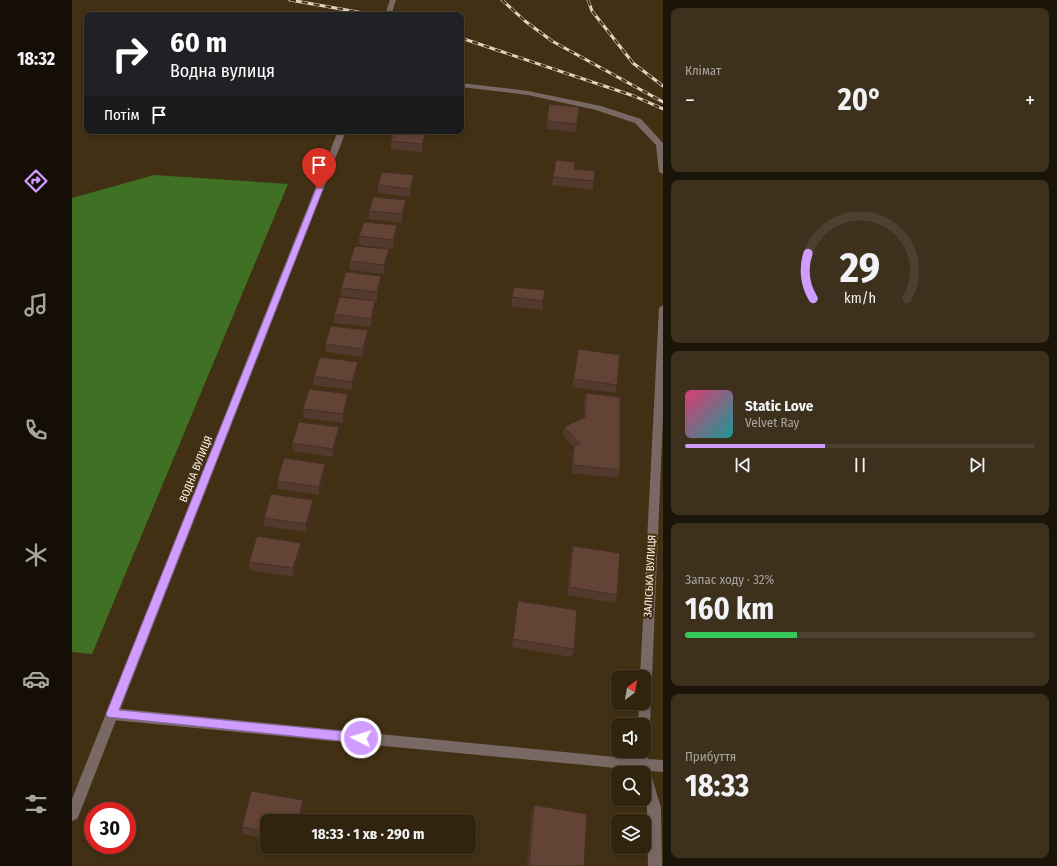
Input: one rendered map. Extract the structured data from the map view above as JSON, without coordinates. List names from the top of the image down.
{
  "streets": {
    "street": ["ВОДНА ВУЛИЦЯ", "ЗАЛІСЬКА ВУЛИЦЯ"]
  },
  "north": "top right",
  "page": {
    "tabs": "18:32",
    "tile": [
      "Клімат",
      ["Запас ходу · 32%", "160 km"],
      ["Прибуття", "18:33"]
    ],
    "turn": ["60 m", "Водна вулиця"],
    "heat": ["−", "20°", "+"],
    "then": "Потім",
    "song": ["Static Love", "Velvet Ray"],
    "limit": "30",
    "trip": "18:33 · 1 хв · 290 m",
    "gauge": ["29", "km/h"]
  }
}
